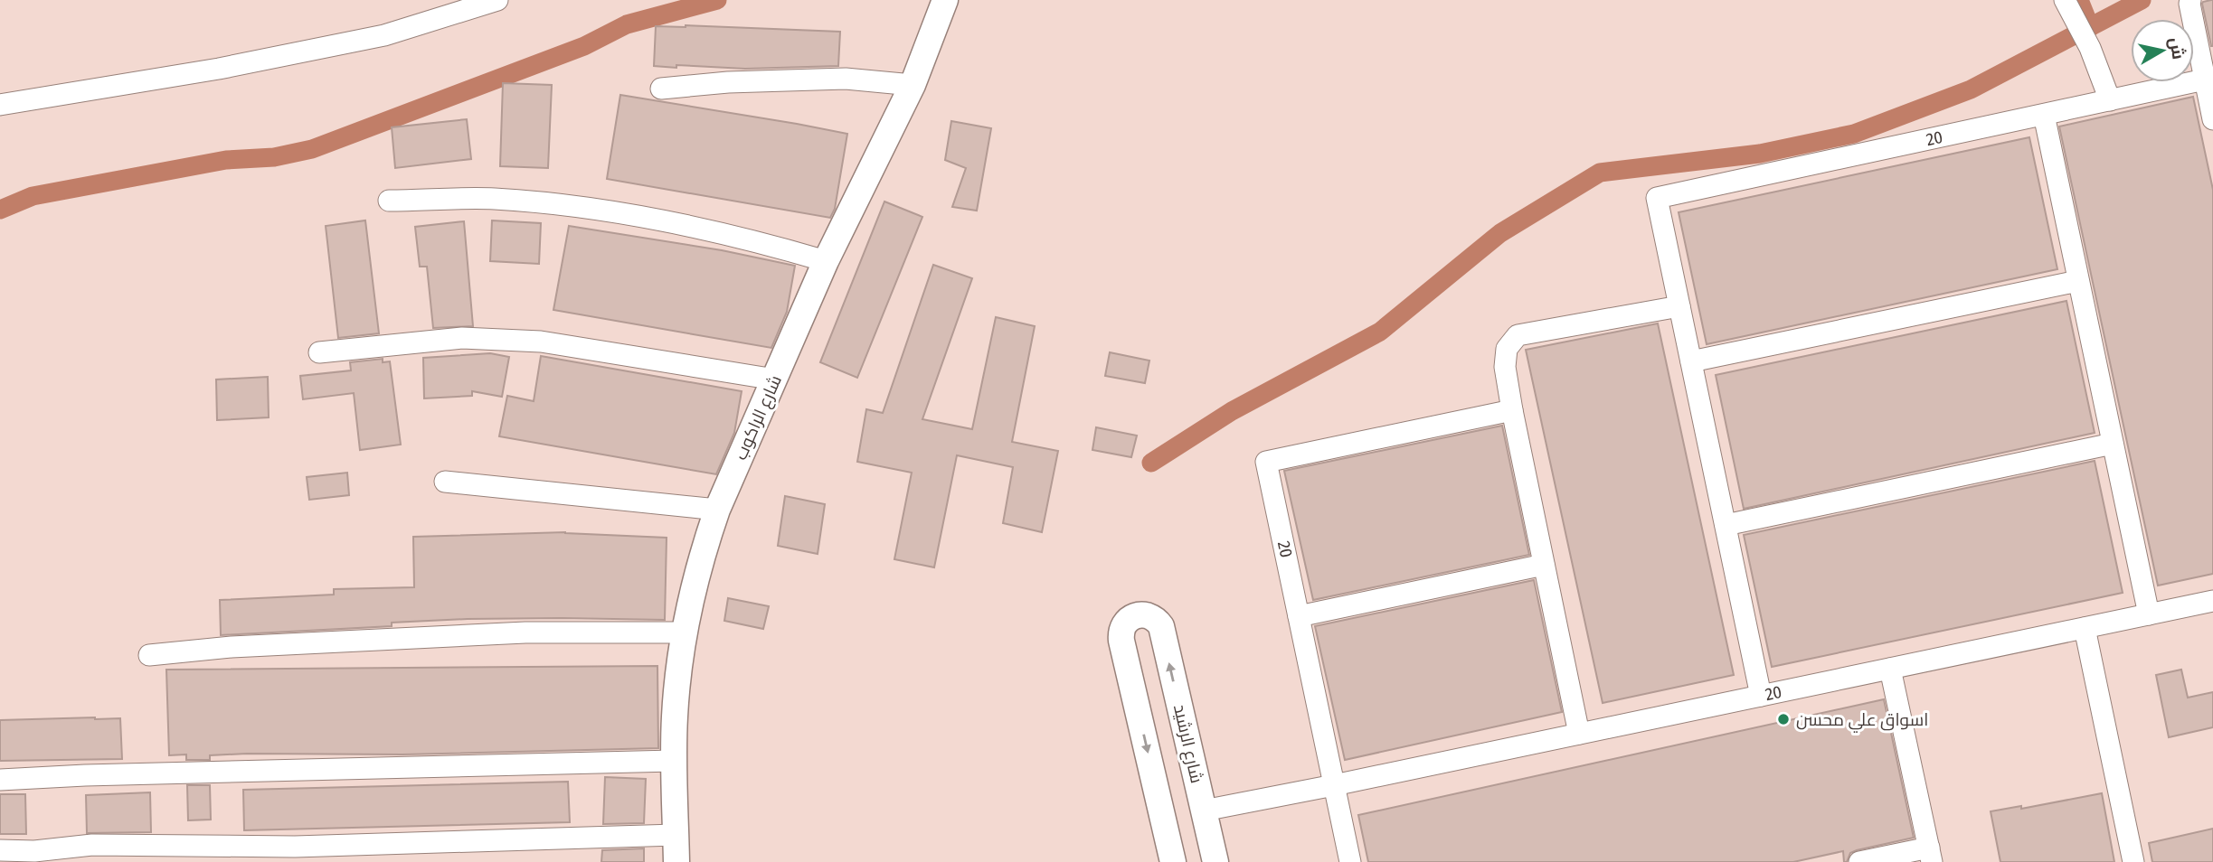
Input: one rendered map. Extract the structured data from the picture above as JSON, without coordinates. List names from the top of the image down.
{
  "streets": {
    "street": ["20", "شارع الراكوب", "شارع الرشيد"]
  },
  "places": ["اسواق علي محسن"],
  "north": "right"
}
